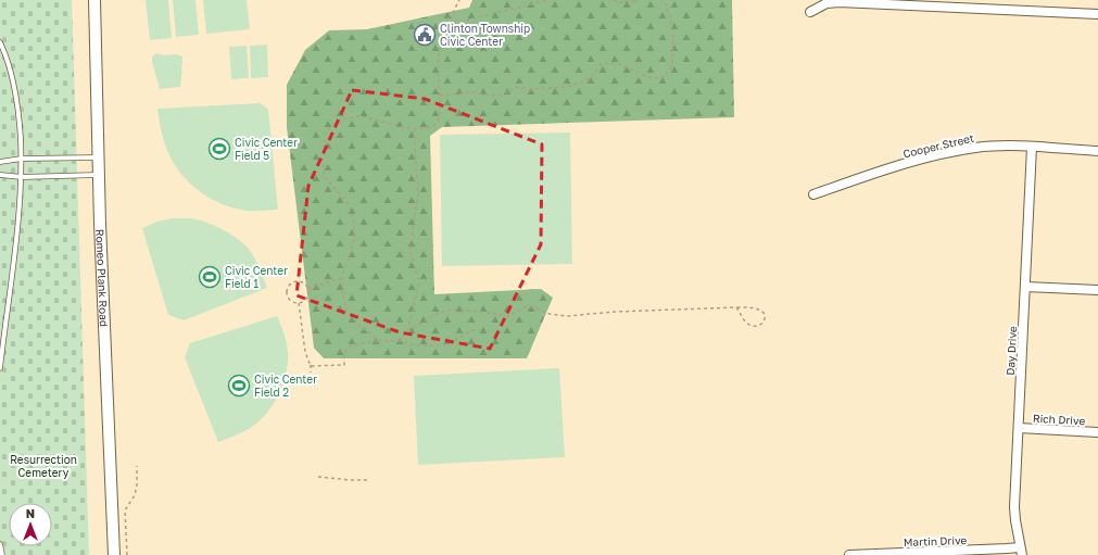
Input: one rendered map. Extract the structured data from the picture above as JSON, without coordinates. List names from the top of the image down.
{
  "streets": {
    "street": [
      "Cooper Street",
      "Romeo Plank Road",
      "Day Drive",
      "Rich Drive",
      "Martin Drive"
    ]
  },
  "crossings": [
    ["Cooper Street", "Day Drive"],
    ["Day Drive", "Rich Drive"],
    ["Day Drive", "Martin Drive"]
  ],
  "parks": ["Resurrection Cemetery"],
  "places": {
    "public building": ["Clinton Township Civic Center"],
    "sports": ["Civic Center Field 5", "Civic Center Field 1", "Civic Center Field 2"]
  },
  "north": "top"
}
